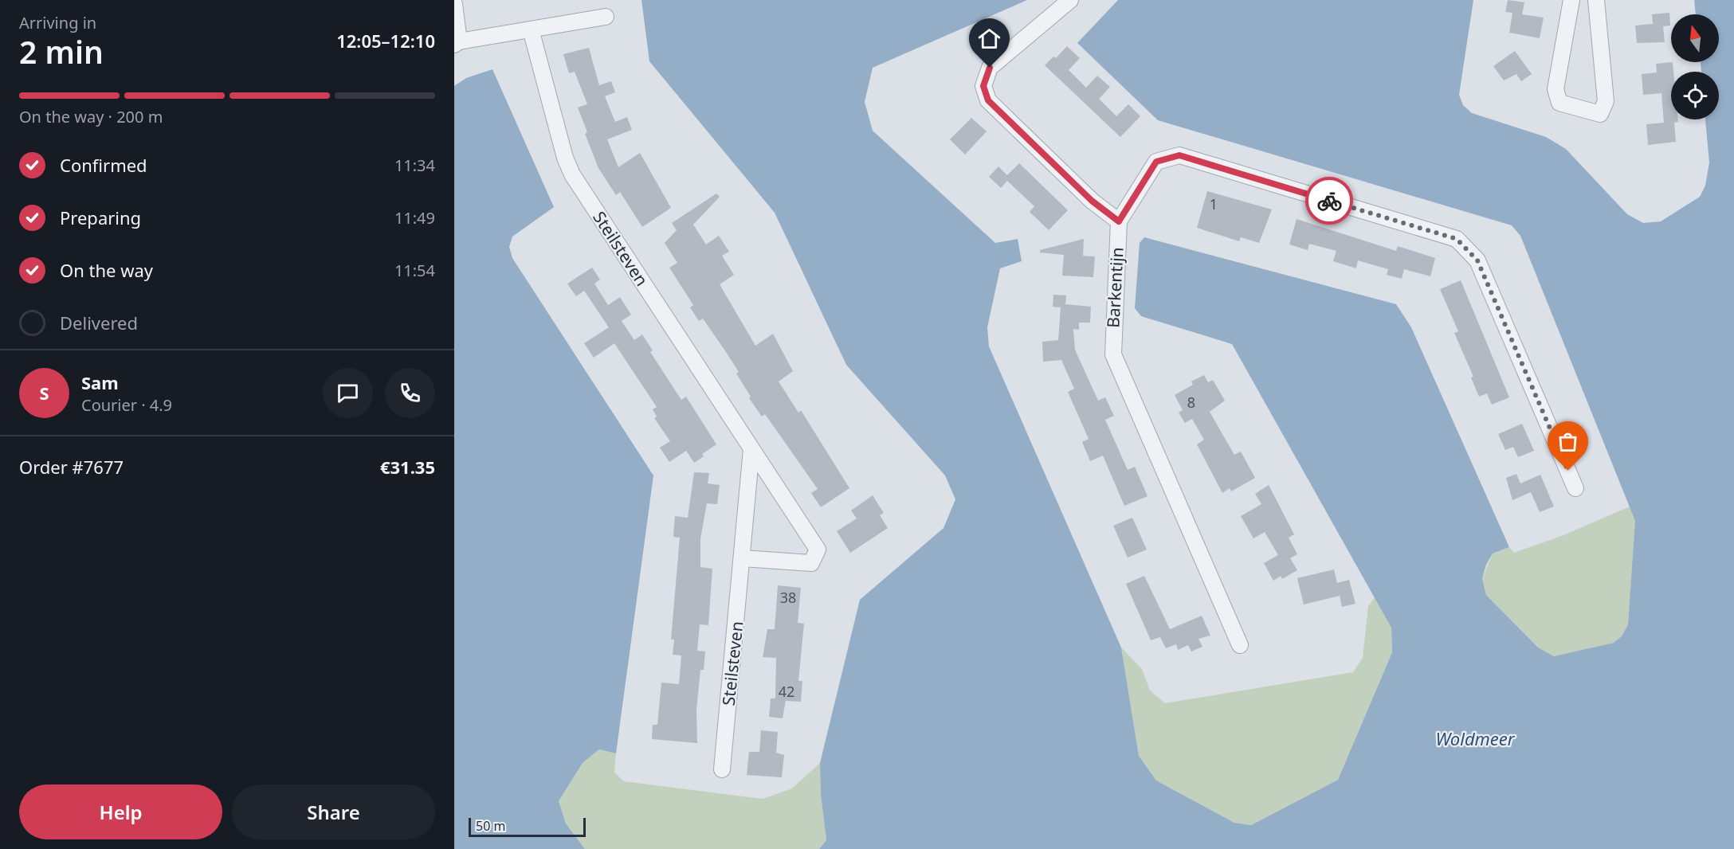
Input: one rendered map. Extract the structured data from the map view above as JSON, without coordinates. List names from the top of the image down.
{
  "streets": {
    "street": ["Steilsteven", "Barkentijn"]
  },
  "water": ["Woldmeer"],
  "house_numbers": [
    "1",
    "8",
    "38",
    "42"
  ],
  "scale_bar": "50 m",
  "north": "top",
  "page": {
    "heading": ["2 min", "Arriving in", "12:05–12:10"],
    "panel": [
      "Sam",
      "Courier · 4.9",
      "Order #7677",
      "€31.35"
    ],
    "bar": "On the way · 200 m",
    "list": [
      ["Confirmed", "11:34"],
      ["Preparing", "11:49"],
      ["On the way", "11:54"],
      "Delivered"
    ],
    "round": "S",
    "buttons": ["Help", "Share"],
    "scale": "50 m"
  }
}
